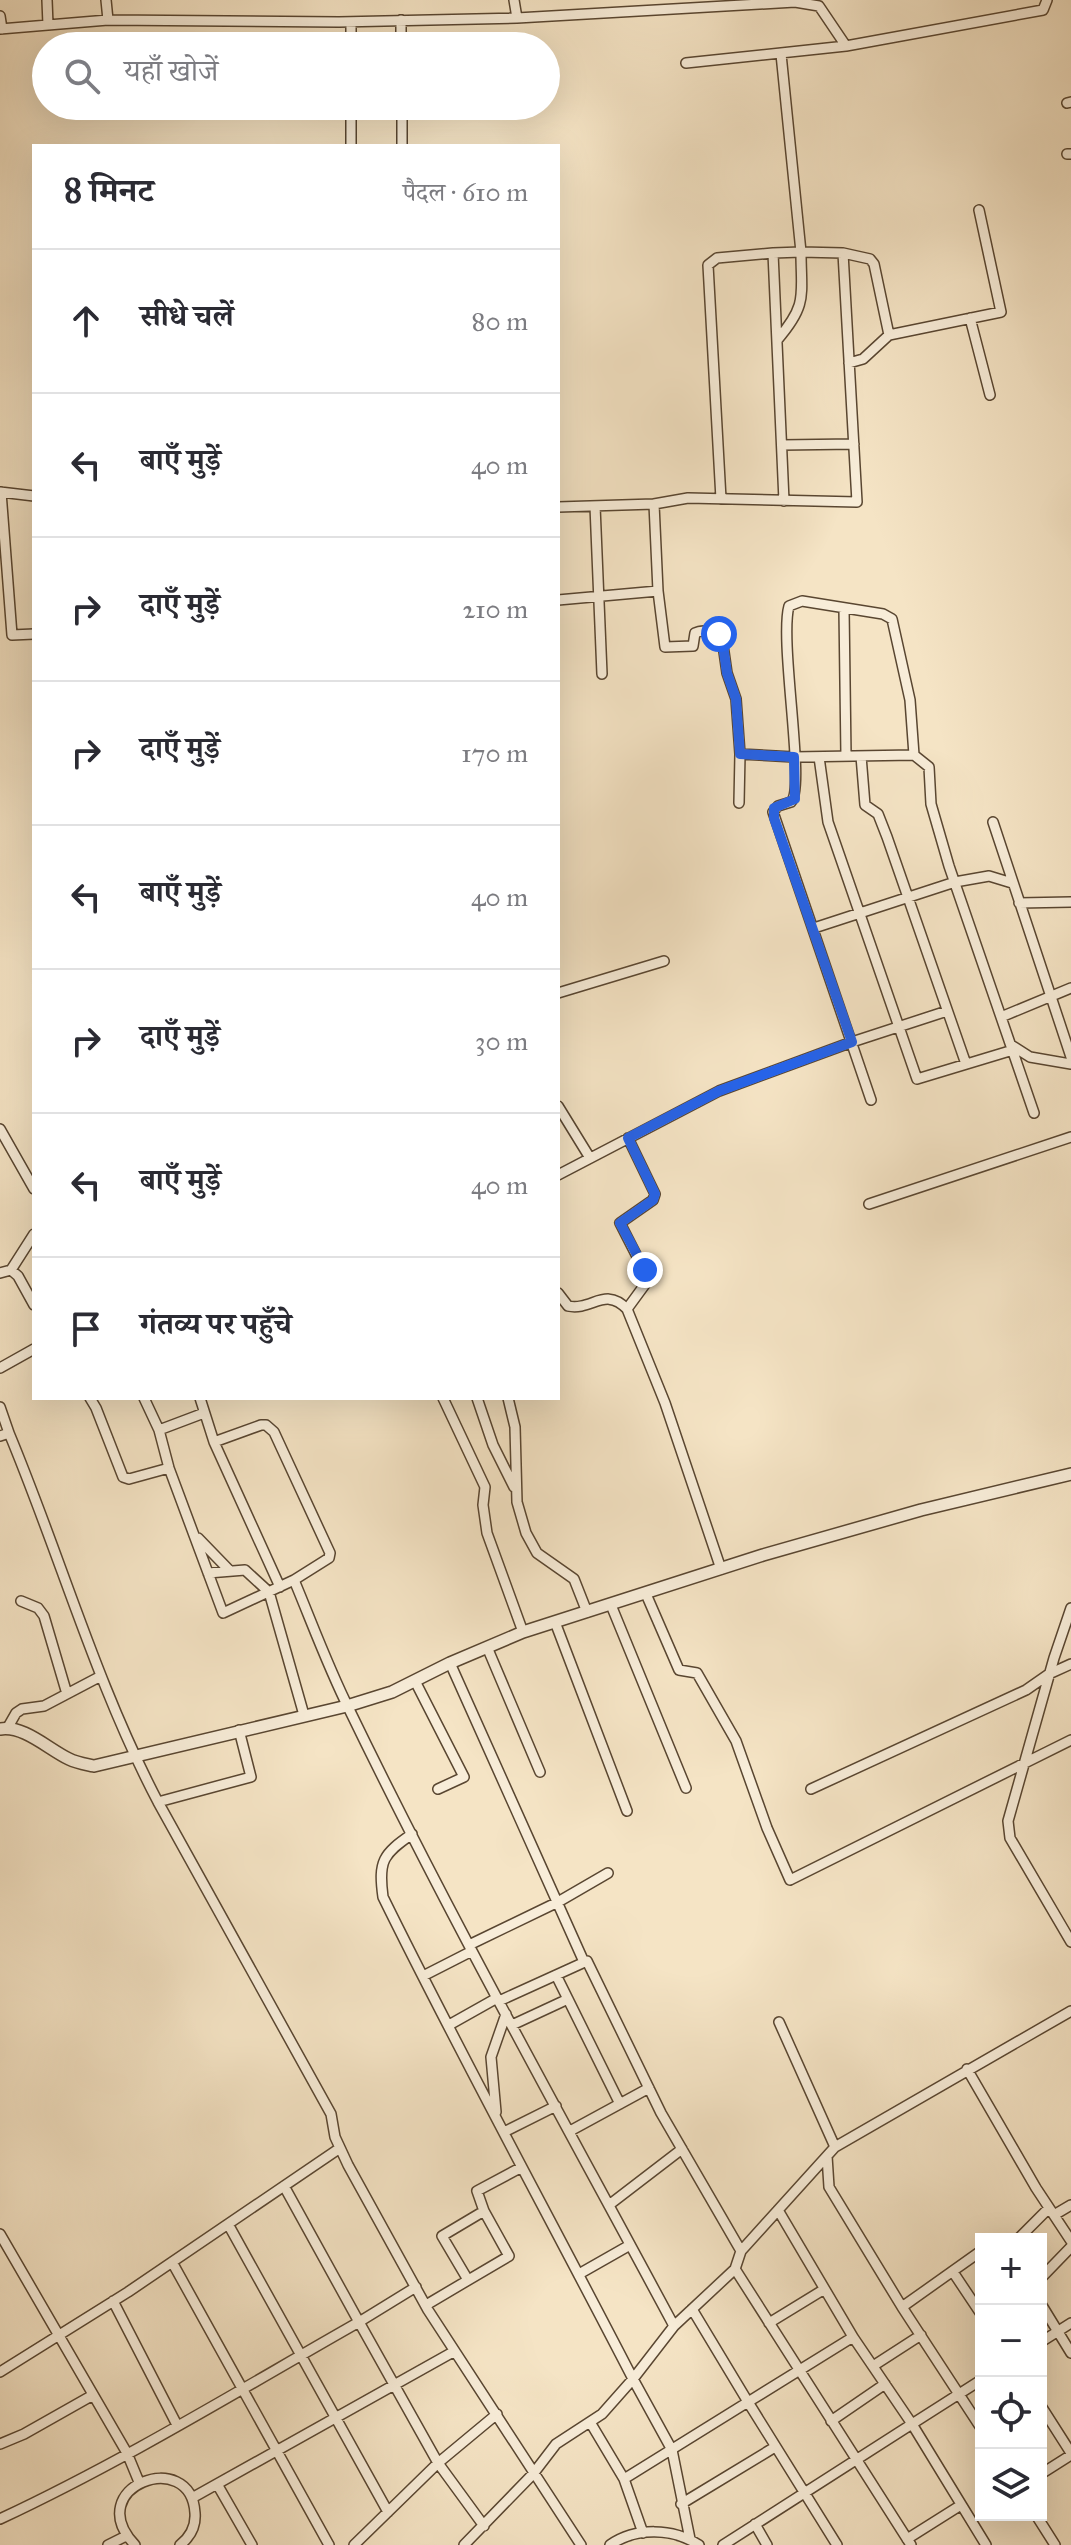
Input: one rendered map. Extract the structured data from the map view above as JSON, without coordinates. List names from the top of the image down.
{
  "page": {
    "search": "यहाँ खोजें",
    "heading": ["8 मिनट", "पैदल · 610 m"],
    "list": [
      ["सीधे चलें", "80 m"],
      ["बाएँ मुड़ें", "40 m"],
      ["दाएँ मुड़ें", "210 m"],
      ["दाएँ मुड़ें", "170 m"],
      ["बाएँ मुड़ें", "40 m"],
      ["दाएँ मुड़ें", "30 m"],
      ["बाएँ मुड़ें", "40 m"],
      "गंतव्य पर पहुँचे"
    ],
    "map_buttons": ["+", "−"]
  }
}
